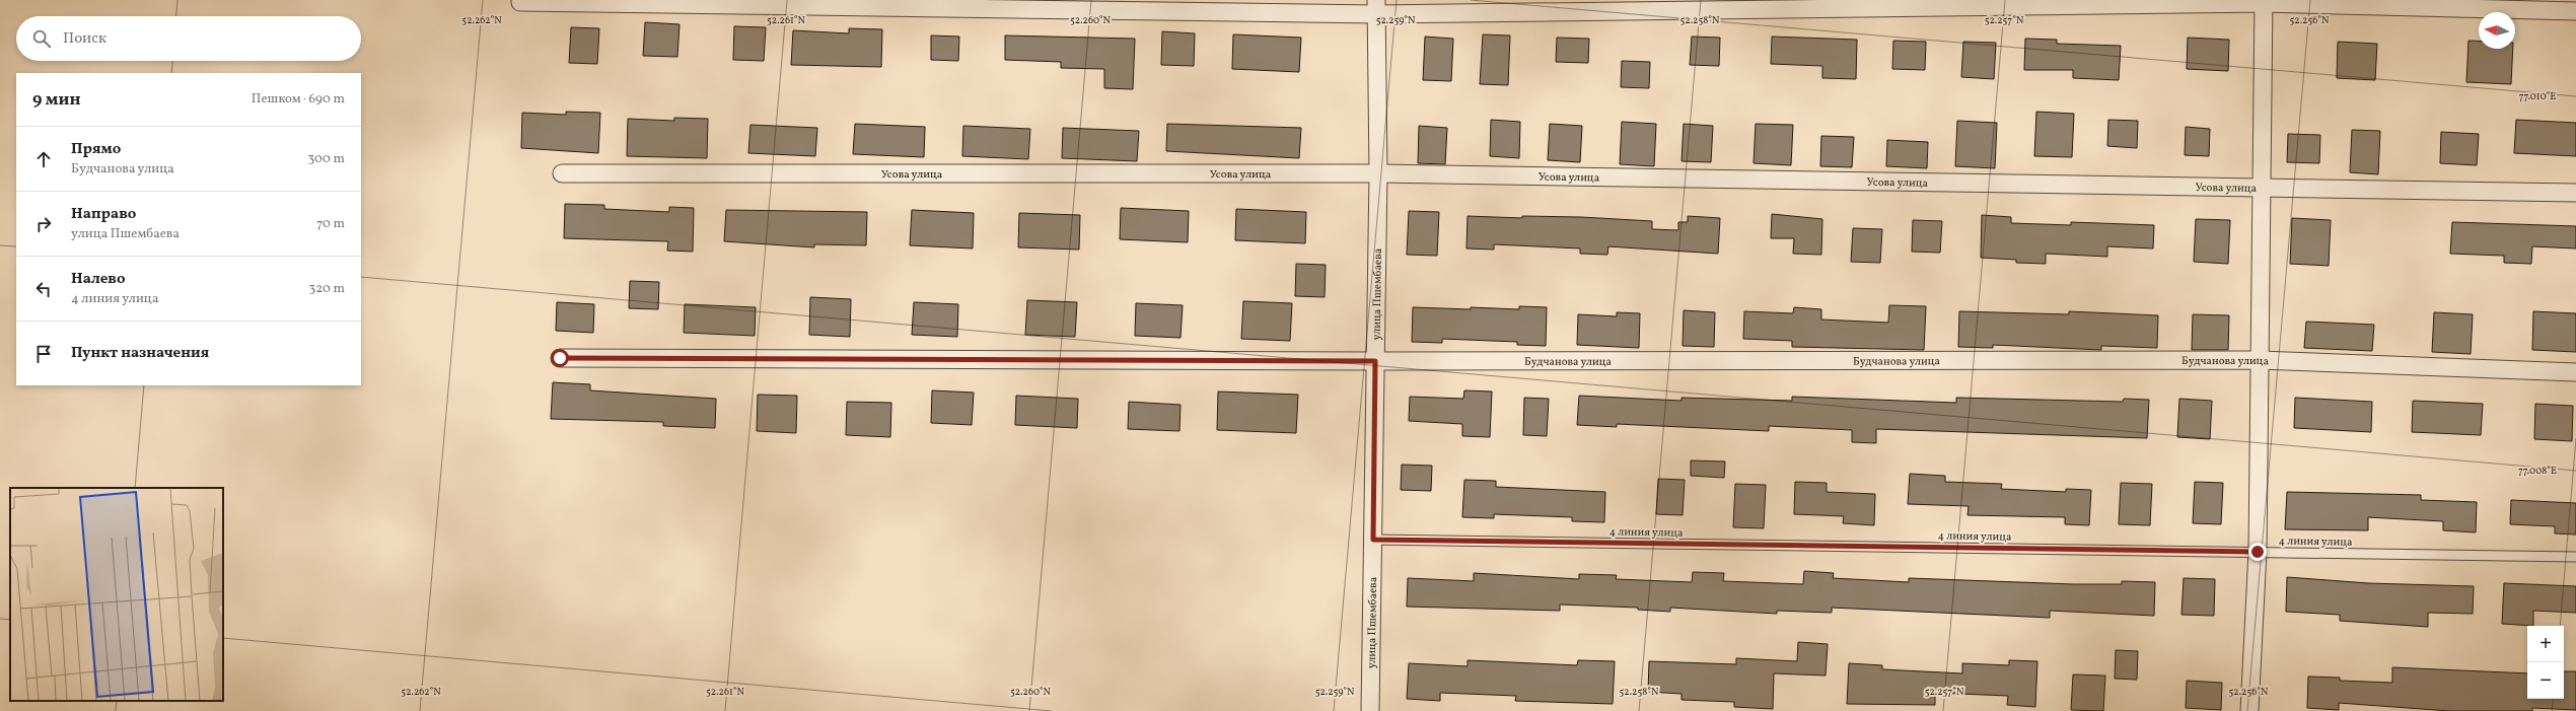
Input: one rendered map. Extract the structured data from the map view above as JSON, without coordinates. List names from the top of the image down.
{
  "streets": {
    "street": ["Усова улица", "улица Пшембаева", "Будчанова улица"],
    "lane": ["4 линия улица"]
  },
  "crossings": [
    ["Усова улица", "улица Пшембаева"],
    ["улица Пшембаева", "Будчанова улица"],
    ["улица Пшембаева", "4 линия улица"]
  ],
  "north": "left",
  "page": {
    "search": "Поиск",
    "heading": ["9 мин", "Пешком · 690 m"],
    "list": [
      ["Прямо", "Будчанова улица", "300 m"],
      ["Направо", "улица Пшембаева", "70 m"],
      ["Налево", "4 линия улица", "320 m"],
      "Пункт назначения"
    ],
    "map_buttons": ["+", "−"]
  },
  "coordinates": [
    "52.262°N",
    "52.261°N",
    "52.260°N",
    "52.259°N",
    "52.258°N",
    "52.257°N",
    "52.256°N",
    "77.010°E",
    "77.008°E"
  ]
}
